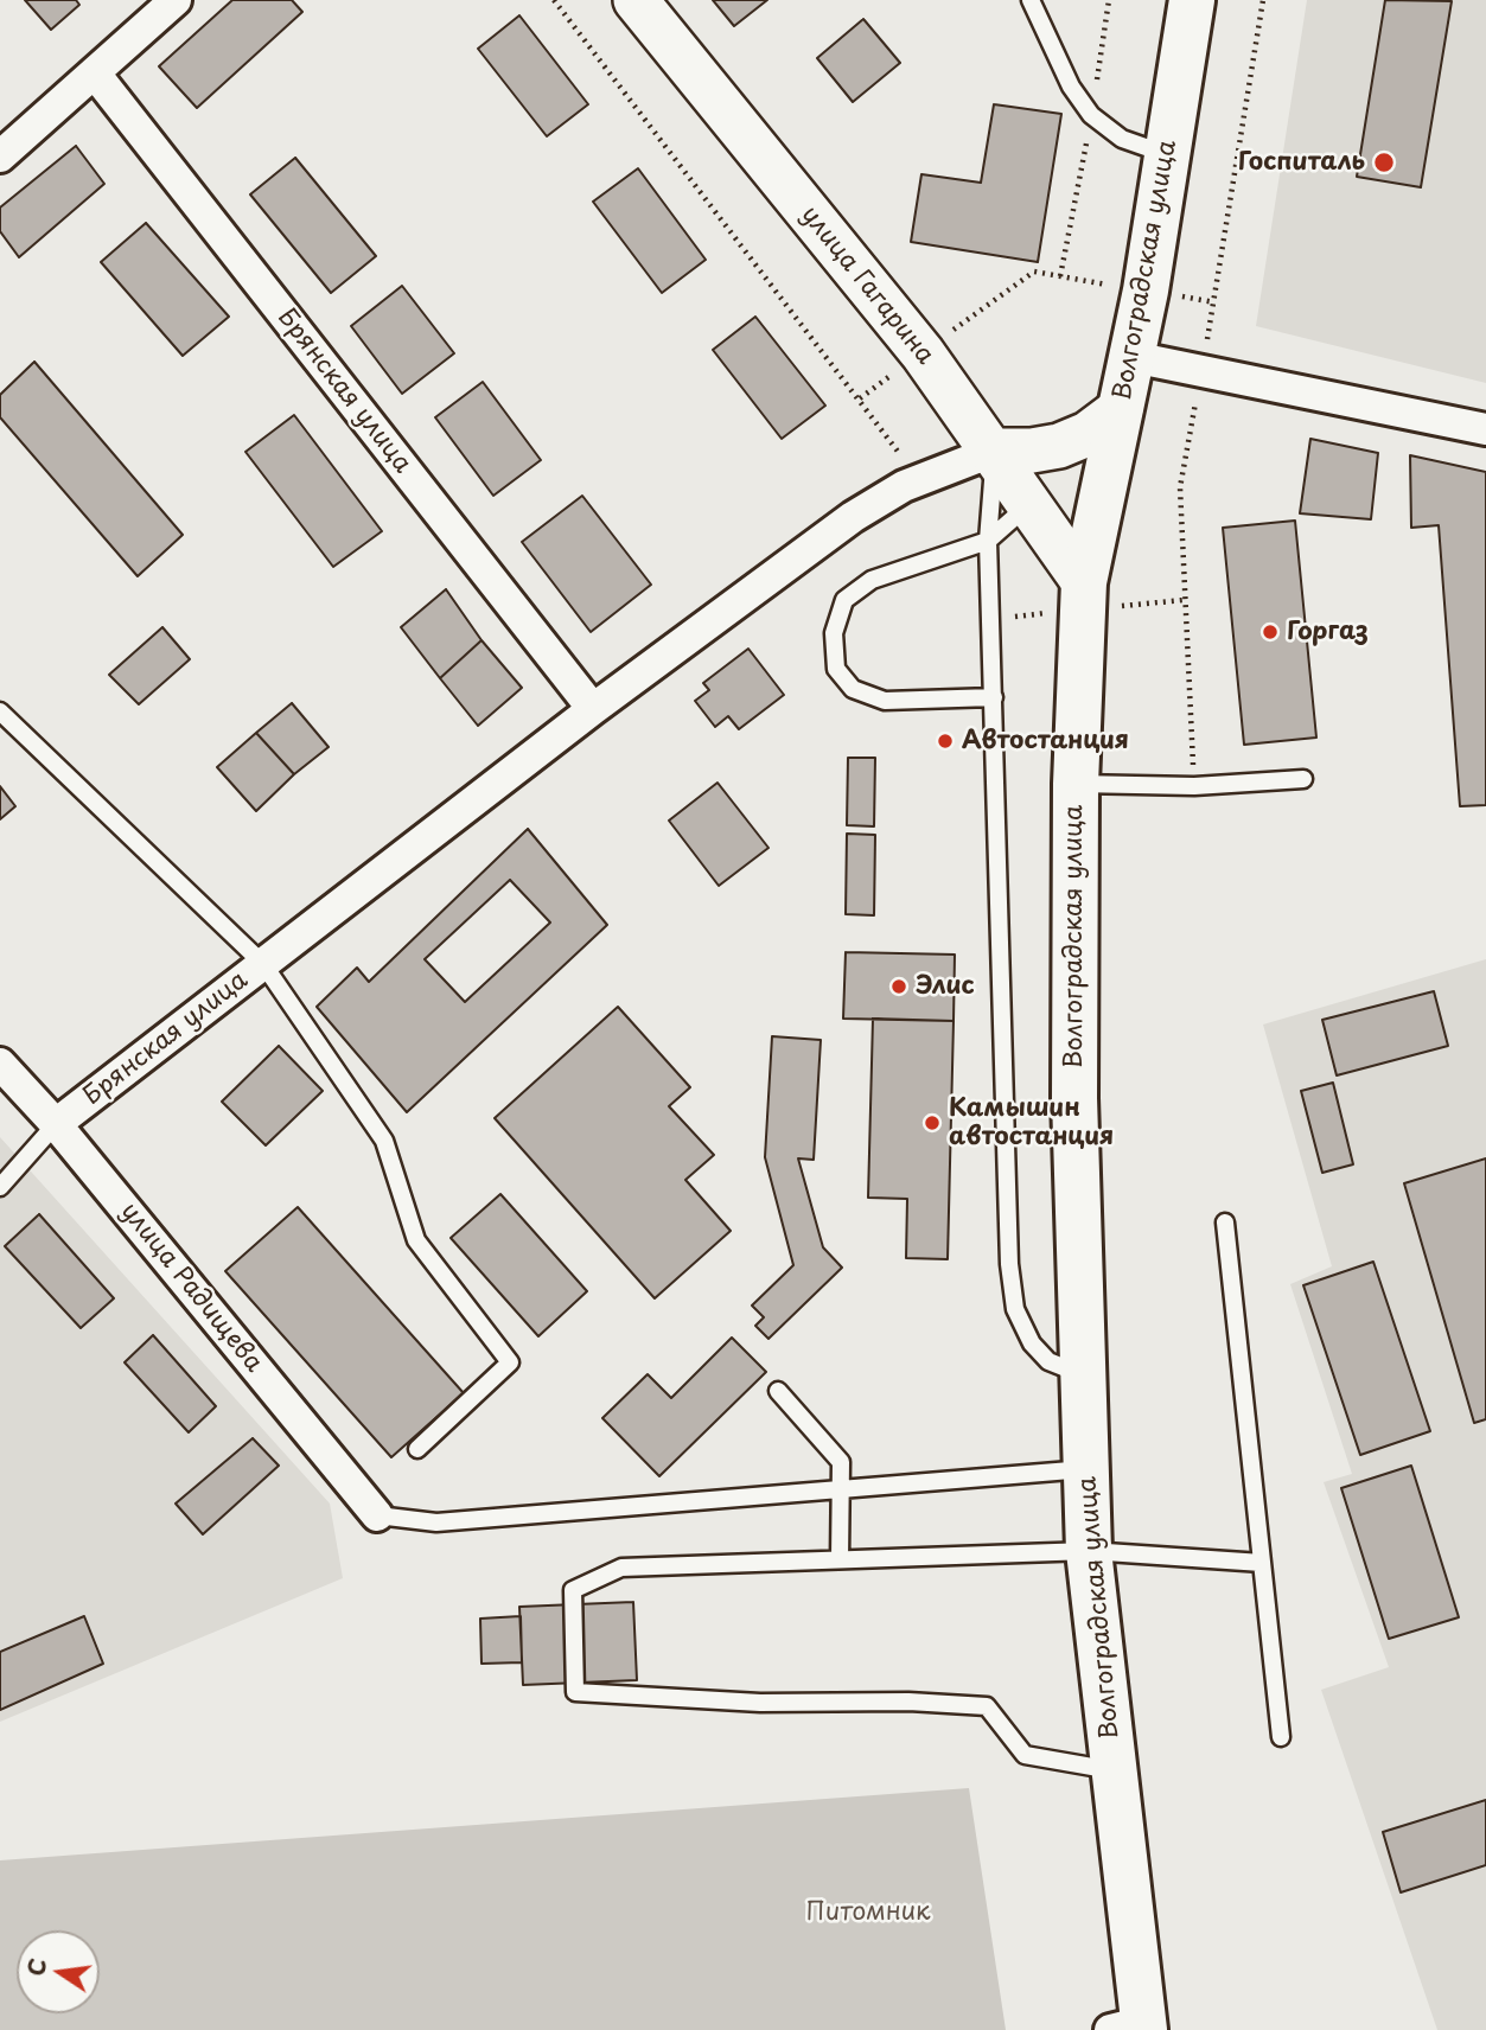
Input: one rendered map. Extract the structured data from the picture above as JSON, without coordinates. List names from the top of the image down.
{
  "streets": {
    "main road": ["Волгоградская улица", "улица Гагарина"],
    "street": ["Брянская улица", "улица Радищева"]
  },
  "crossings": [
    ["Волгоградская улица", "улица Гагарина"],
    ["улица Гагарина", "Брянская улица"],
    ["Брянская улица", "улица Радищева"]
  ],
  "parks": ["Питомник"],
  "places": [
    "Госпиталь",
    "Горгаз",
    "Автостанция",
    "Элис",
    "Камышин автостанция"
  ],
  "north": "left"
}
